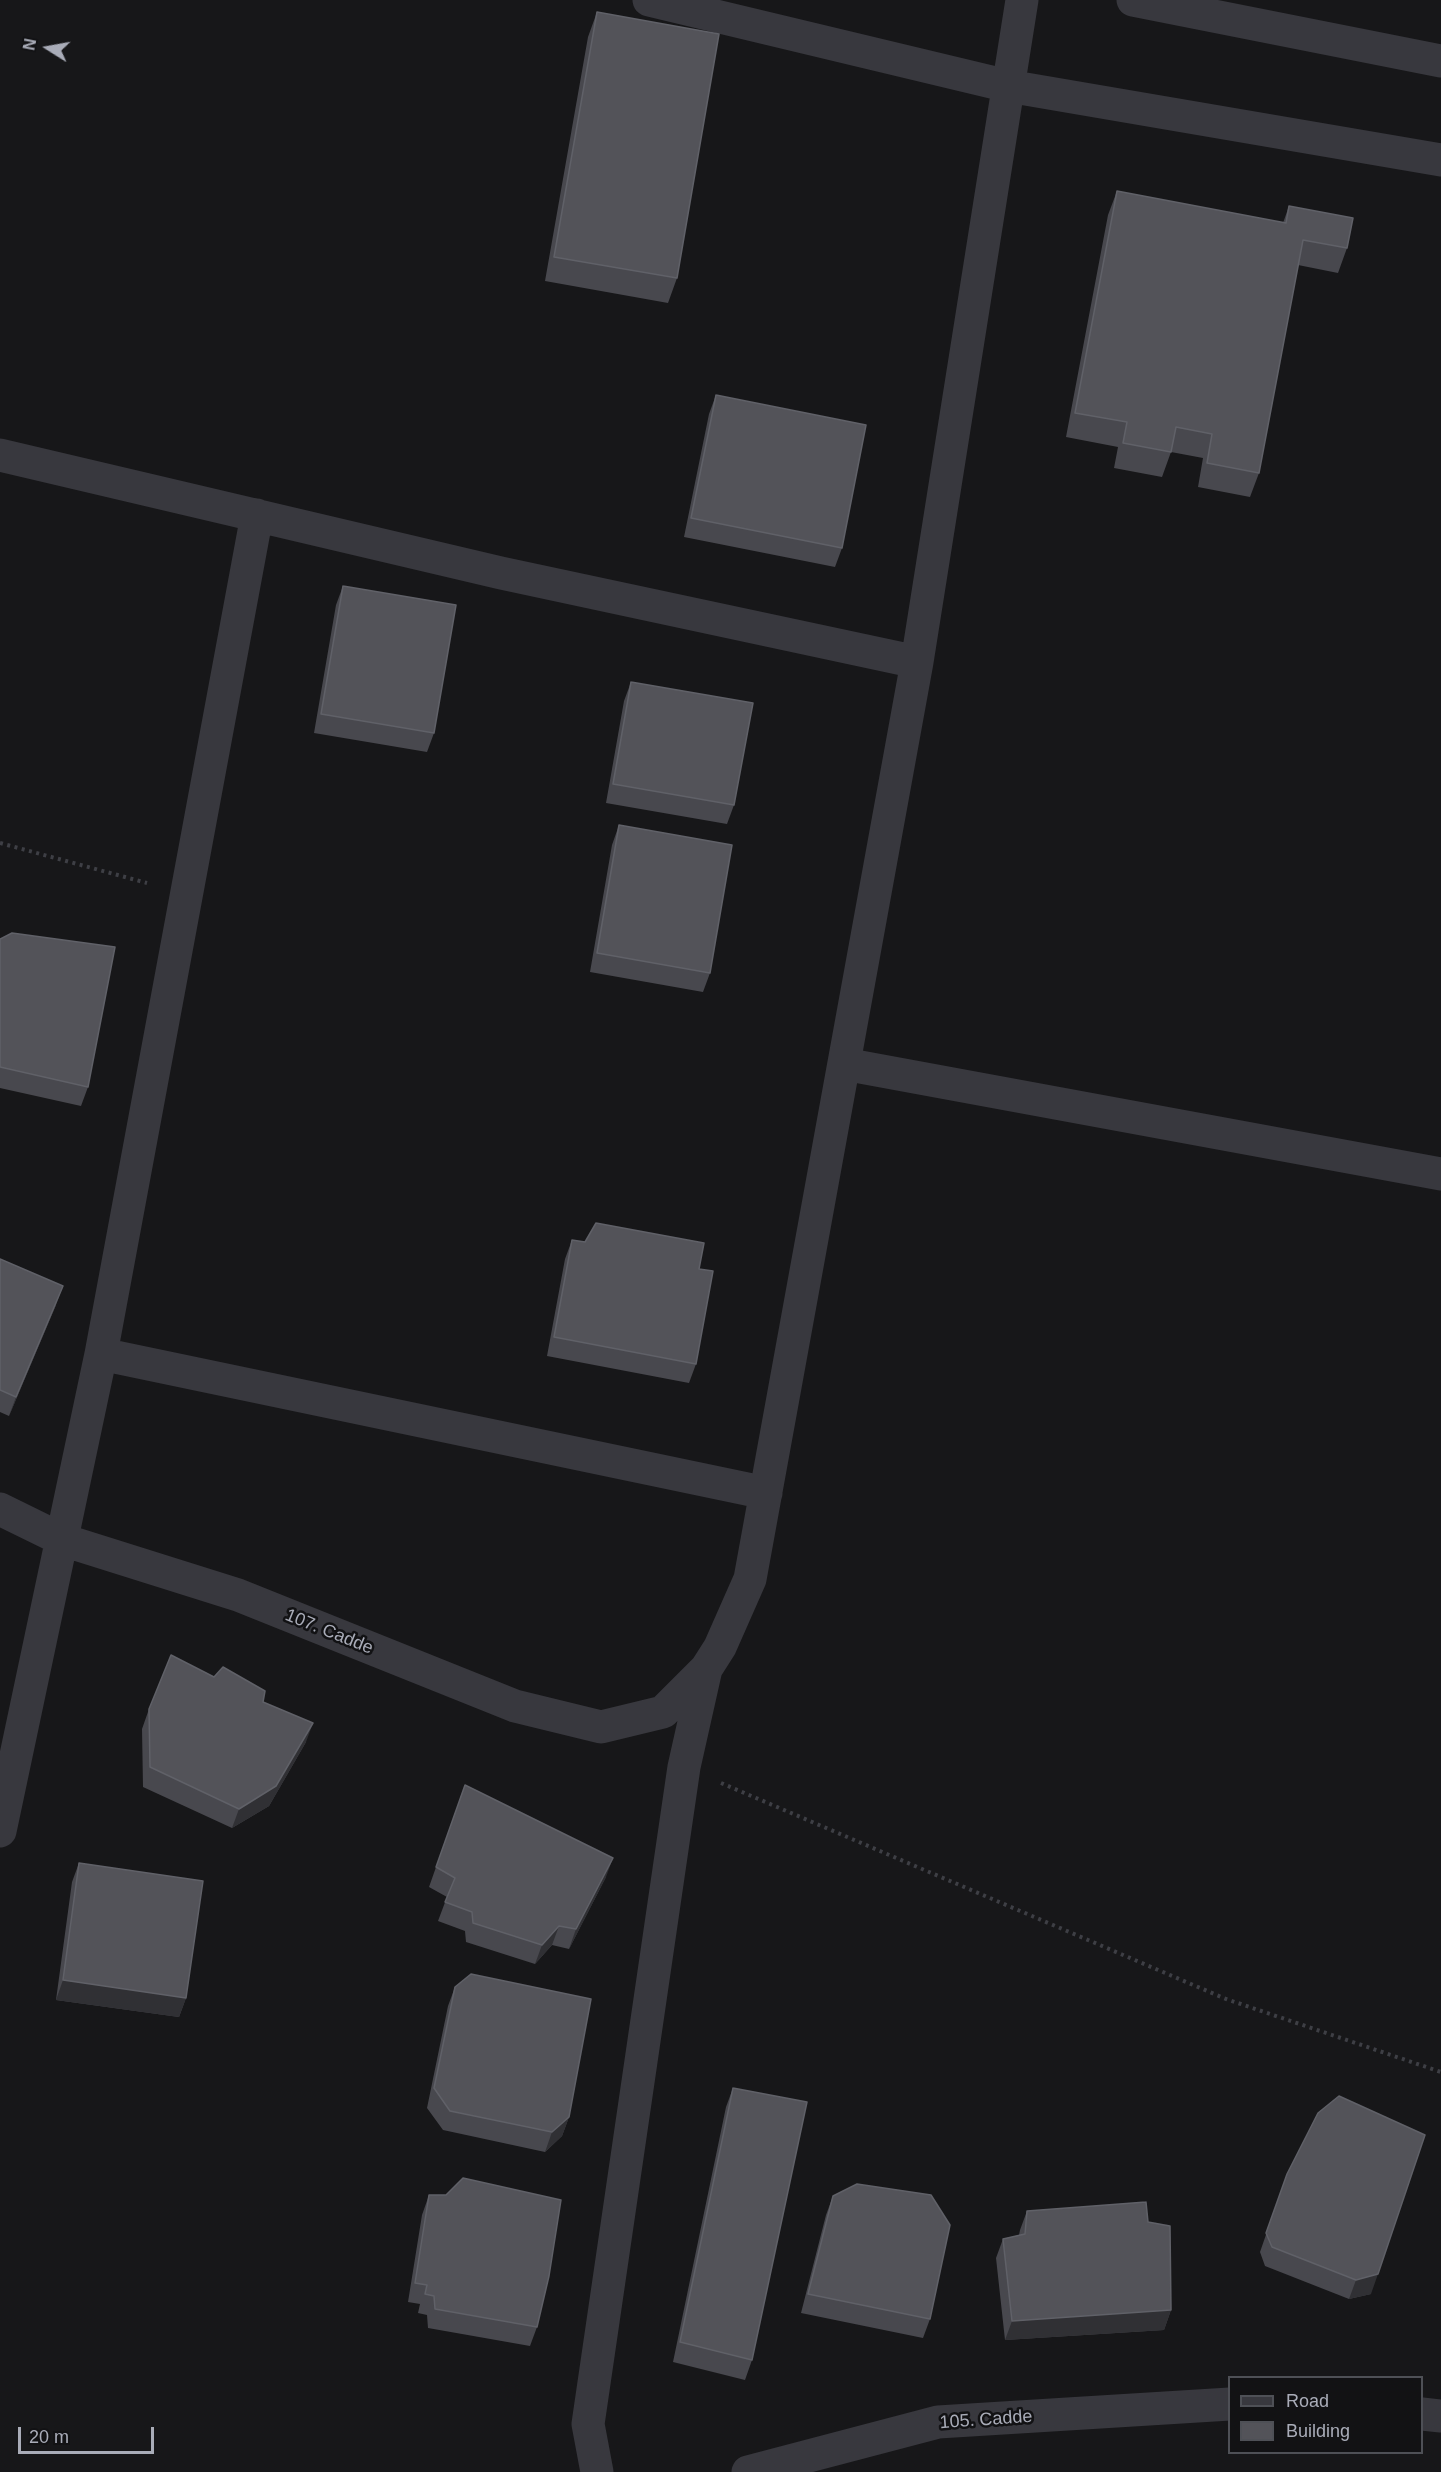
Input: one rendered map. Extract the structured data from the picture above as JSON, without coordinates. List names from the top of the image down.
{
  "streets": {
    "street": ["107. Cadde", "105. Cadde"]
  },
  "legend": ["Road", "Building"],
  "scale_bar": "20 m",
  "north": "left"
}
